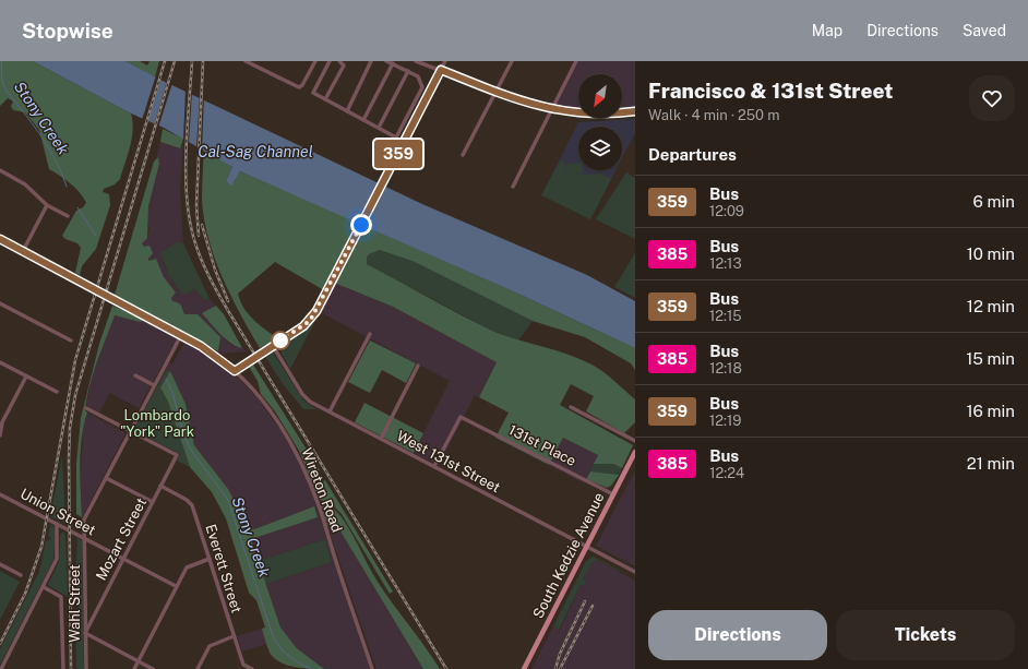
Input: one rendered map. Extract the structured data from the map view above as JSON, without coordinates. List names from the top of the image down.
{
  "streets": {
    "main road": ["South Kedzie Avenue"],
    "street": [
      "131st Place",
      "West 131st Street",
      "Wireton Road",
      "Union Street",
      "Mozart Street",
      "Everett Street",
      "Wahl Street"
    ]
  },
  "crossings": [
    ["131st Place", "West 131st Street"],
    ["131st Place", "South Kedzie Avenue"],
    ["West 131st Street", "South Kedzie Avenue"],
    ["Wireton Road", "Wahl Street"],
    ["Union Street", "Mozart Street"],
    ["Union Street", "Wahl Street"],
    ["Mozart Street", "Everett Street"],
    ["Mozart Street", "Wahl Street"]
  ],
  "water": ["Stony Creek", "Cal-Sag Channel"],
  "parks": ["Lombardo \"York\" Park"],
  "lines": ["bus line 359"],
  "north": "bottom left",
  "page": {
    "header": "Stopwise",
    "nav": ["Map", "Directions", "Saved"],
    "on_map": "359",
    "heading": [
      ["Francisco & 131st Street", "Walk · 4 min · 250 m"],
      "Departures"
    ],
    "list": [
      {
        "mark": "359",
        "name": "Bus",
        "note": "12:09",
        "value": "6 min"
      },
      {
        "mark": "385",
        "name": "Bus",
        "note": "12:13",
        "value": "10 min"
      },
      {
        "mark": "359",
        "name": "Bus",
        "note": "12:15",
        "value": "12 min"
      },
      {
        "mark": "385",
        "name": "Bus",
        "note": "12:18",
        "value": "15 min"
      },
      {
        "mark": "359",
        "name": "Bus",
        "note": "12:19",
        "value": "16 min"
      },
      {
        "mark": "385",
        "name": "Bus",
        "note": "12:24",
        "value": "21 min"
      }
    ],
    "buttons": ["Directions", "Tickets"]
  }
}
